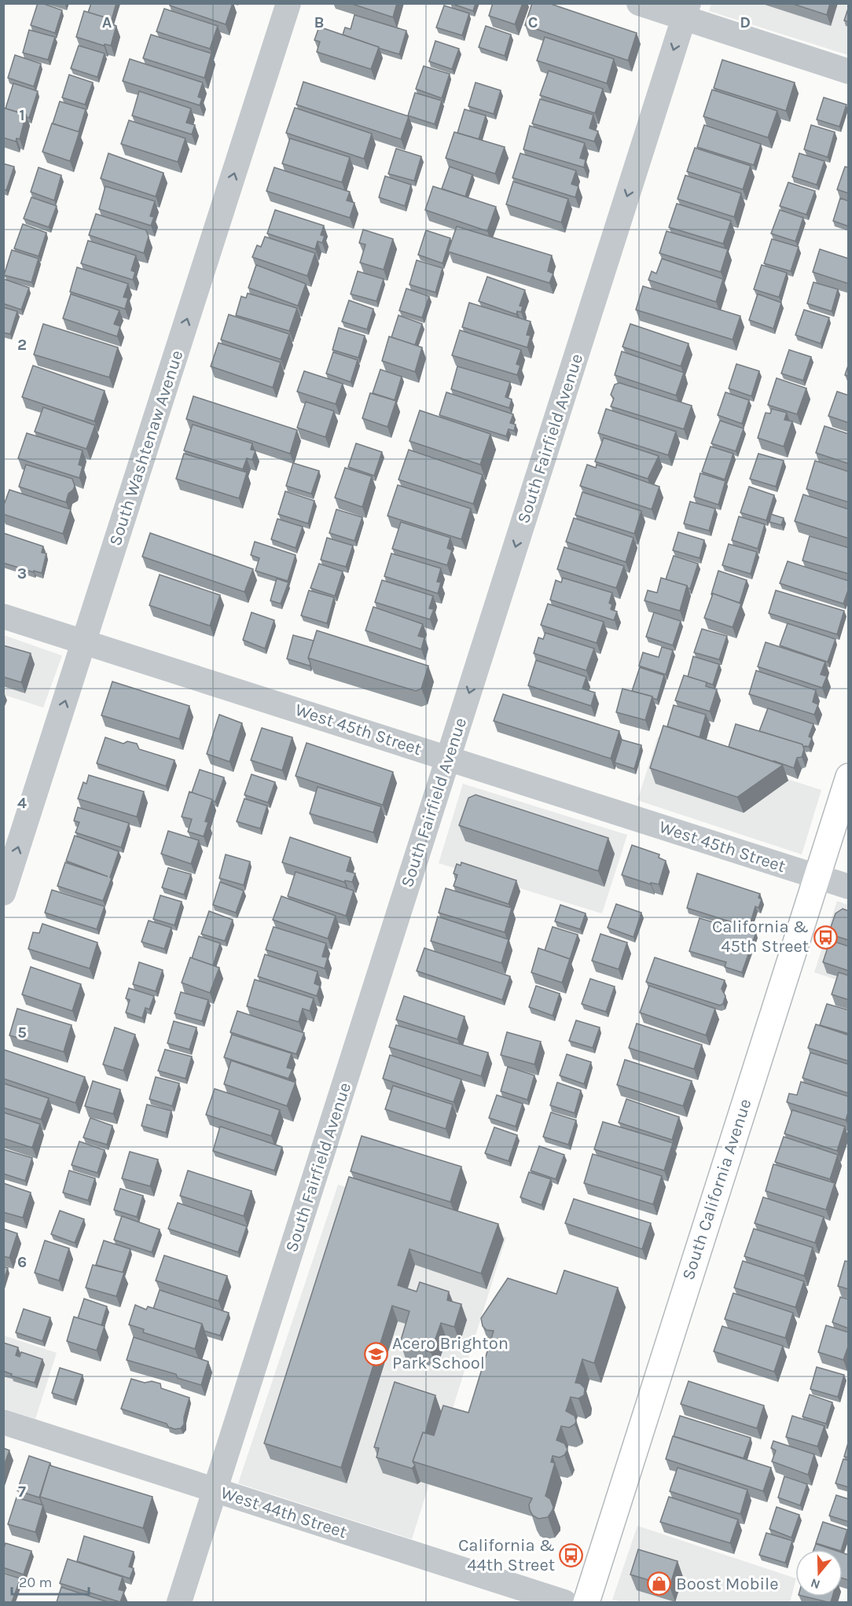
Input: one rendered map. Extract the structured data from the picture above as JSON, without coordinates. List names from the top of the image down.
{
  "streets": {
    "main road": ["South California Avenue"],
    "street": [
      "South Fairfield Avenue",
      "South Washtenaw Avenue",
      "West 45th Street",
      "West 44th Street"
    ]
  },
  "crossings": [
    ["South Fairfield Avenue", "West 45th Street"],
    ["South Fairfield Avenue", "West 44th Street"],
    ["South Washtenaw Avenue", "West 45th Street"],
    ["West 45th Street", "South California Avenue"]
  ],
  "one_way": ["South Fairfield Avenue", "South Washtenaw Avenue"],
  "places": {
    "bus stop": ["California & 45th Street", "California & 44th Street"],
    "school or university": ["Acero Brighton Park School"],
    "shop": ["Boost Mobile"]
  },
  "scale_bar": "20 m",
  "north": "bottom",
  "grid": {
    "columns": [
      "A",
      "B",
      "C",
      "D"
    ],
    "rows": [
      "1",
      "2",
      "3",
      "4",
      "5",
      "6",
      "7"
    ]
  }
}
